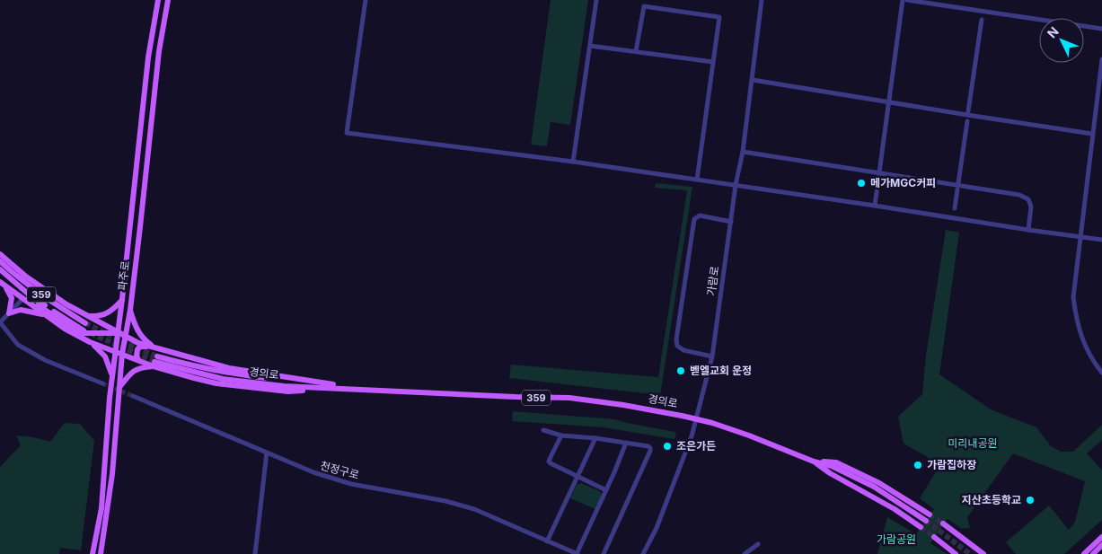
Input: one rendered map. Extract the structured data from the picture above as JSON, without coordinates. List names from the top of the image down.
{
  "streets": {
    "main road": ["파주로", "359", "경의로"],
    "street": ["가람로", "천정구로"]
  },
  "crossings": [
    ["가람로", "경의로"]
  ],
  "parks": ["미리내공원", "가람공원"],
  "places": [
    "메가MGC커피",
    "벧엘교회 운정",
    "조은가든",
    "가람집하장",
    "지산초등학교"
  ],
  "north": "top left"
}
